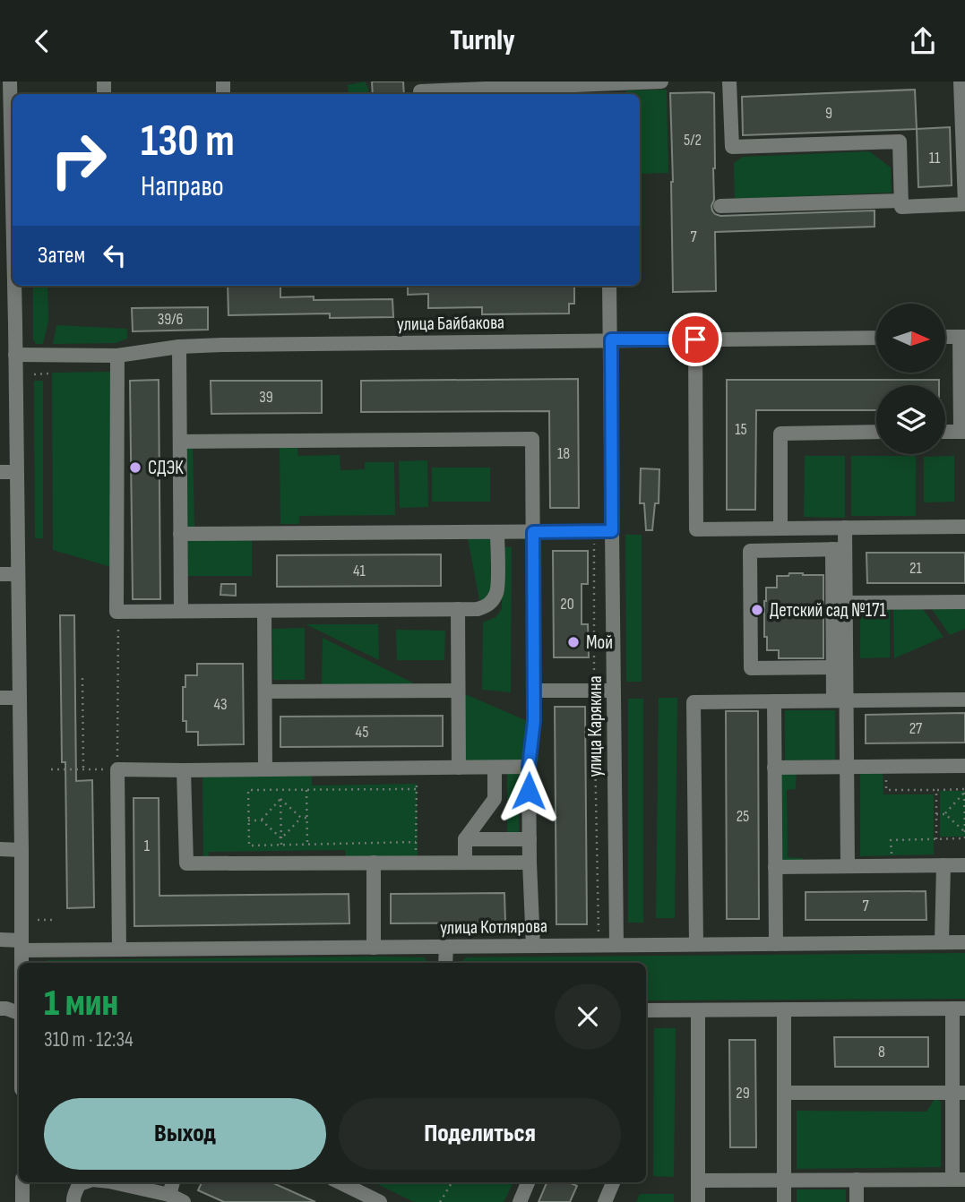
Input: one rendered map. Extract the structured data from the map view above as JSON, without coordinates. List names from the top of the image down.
{
  "streets": {
    "street": ["улица Байбакова", "улица Карякина", "улица Котлярова"]
  },
  "crossings": [
    ["улица Байбакова", "улица Карякина"],
    ["улица Карякина", "улица Котлярова"]
  ],
  "places": ["СДЭК", "Детский сад №171", "Мой"],
  "house_numbers": [
    "9",
    "5/2",
    "11",
    "7",
    "39/6",
    "39",
    "15",
    "18",
    "21",
    "41",
    "20",
    "43",
    "27",
    "45",
    "25",
    "1",
    "7",
    "8",
    "29"
  ],
  "north": "right",
  "page": {
    "header": "Turnly",
    "turn": ["130 m", "Направо"],
    "then": "Затем",
    "heading": ["1 мин", "310 m · 12:34"],
    "buttons": ["Выход", "Поделиться"]
  }
}
